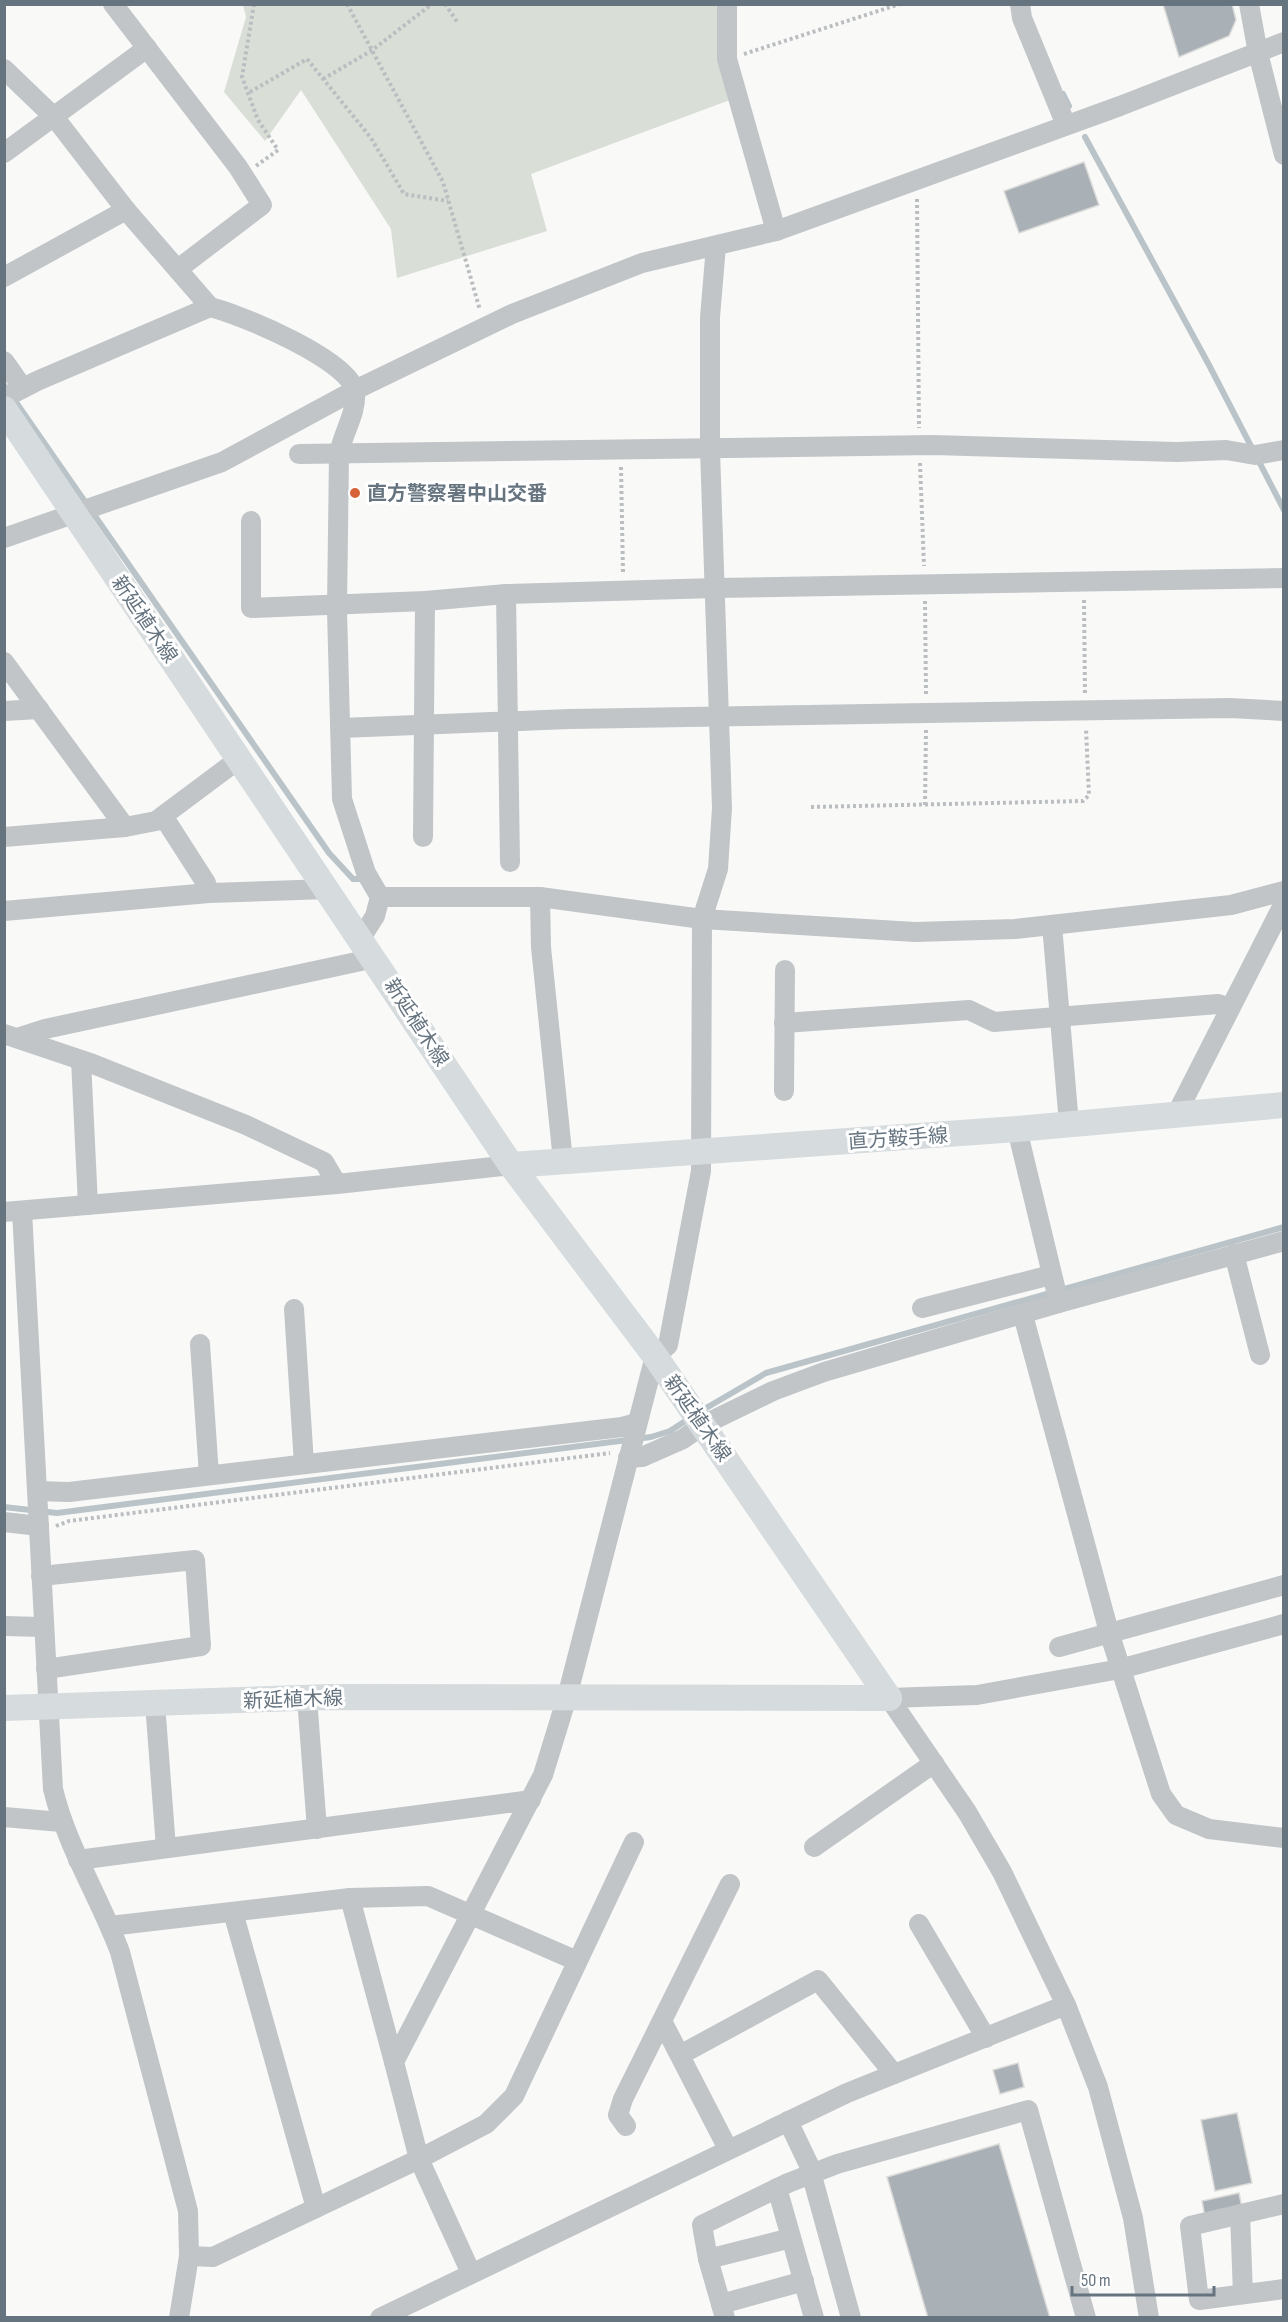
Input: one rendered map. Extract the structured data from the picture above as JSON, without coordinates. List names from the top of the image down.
{
  "streets": {
    "main road": ["新延植木線", "直方鞍手線"]
  },
  "crossings": [
    ["新延植木線", "直方鞍手線"]
  ],
  "places": ["直方警察署中山交番"],
  "scale_bar": "50 m"
}
